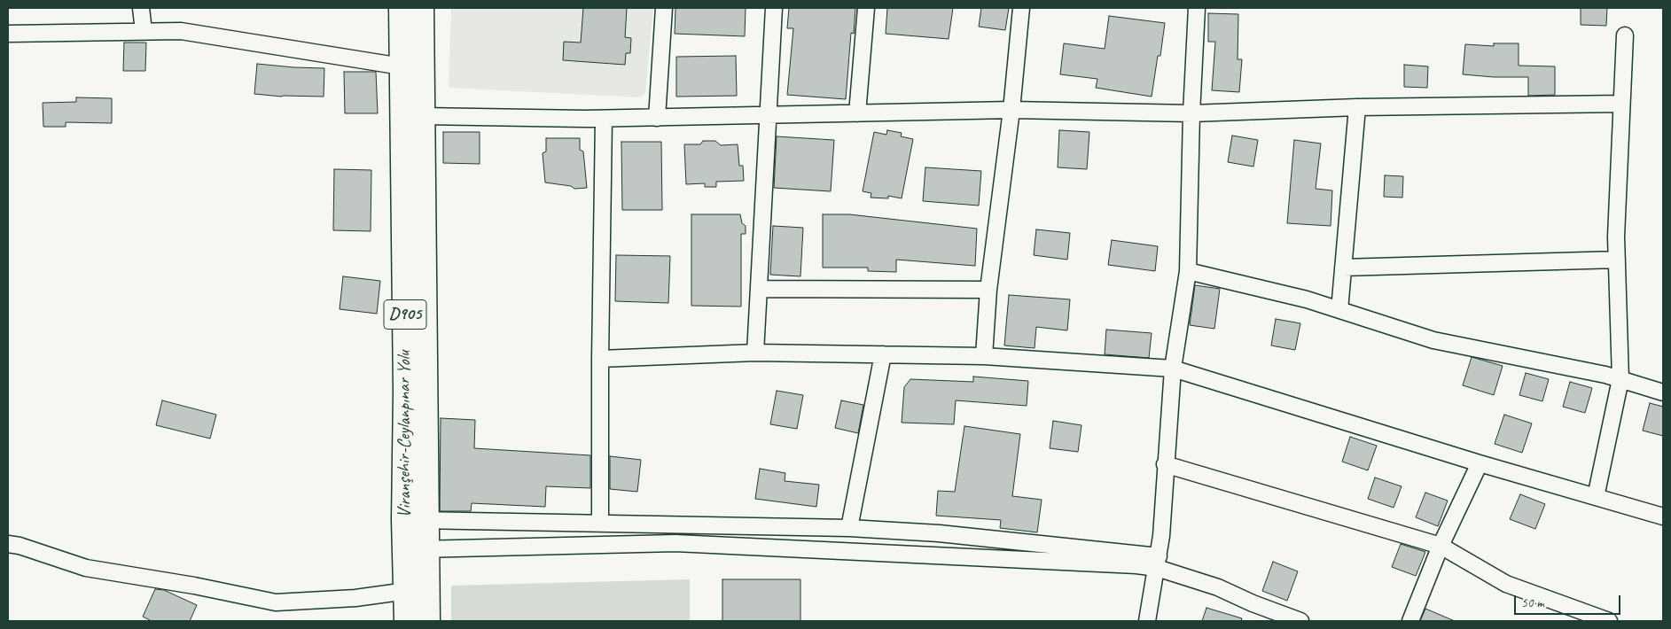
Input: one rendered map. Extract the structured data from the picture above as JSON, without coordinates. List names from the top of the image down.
{
  "streets": {
    "main road": ["D905", "Viranşehir-Ceylanpınar Yolu"]
  },
  "scale_bar": "50 m"
}
